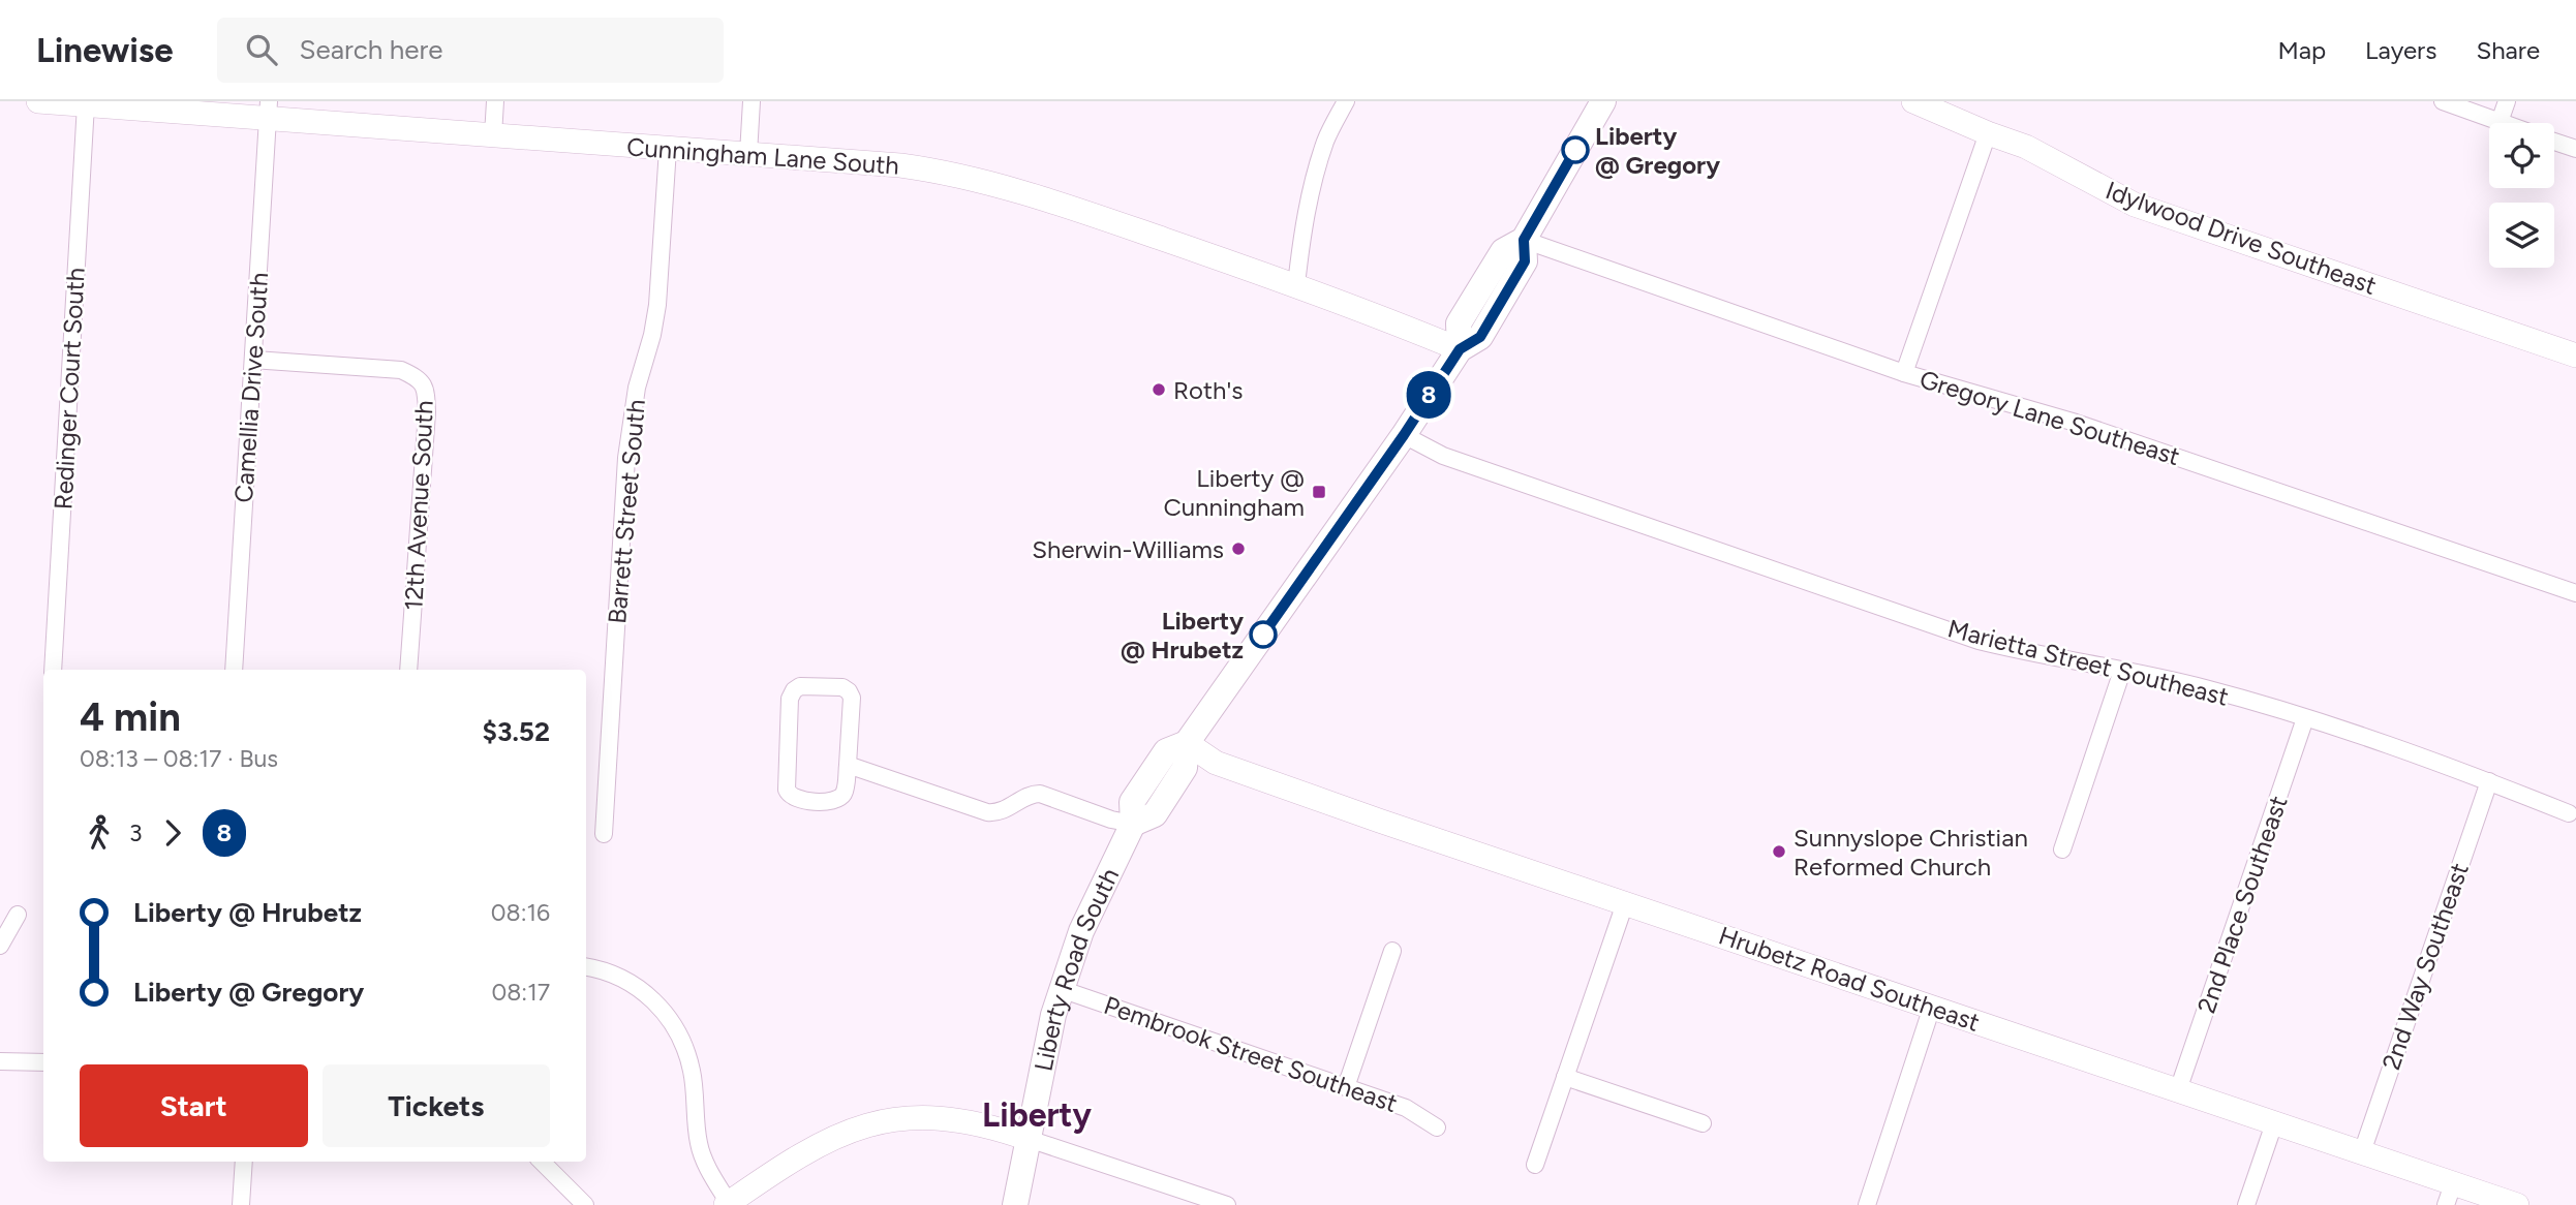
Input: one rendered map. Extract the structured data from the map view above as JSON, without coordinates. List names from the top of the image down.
{
  "streets": {
    "main road": ["Liberty Road South"],
    "street": [
      "Cunningham Lane South",
      "Idylwood Drive Southeast",
      "Camellia Drive South",
      "Redinger Court South",
      "Gregory Lane Southeast",
      "12th Avenue South",
      "Barrett Street South",
      "Marietta Street Southeast",
      "2nd Place Southeast",
      "2nd Way Southeast",
      "Hrubetz Road Southeast",
      "Pembrook Street Southeast"
    ]
  },
  "crossings": [
    ["Cunningham Lane South", "Camellia Drive South"],
    ["Cunningham Lane South", "Redinger Court South"],
    ["Cunningham Lane South", "Barrett Street South"],
    ["Cunningham Lane South", "Liberty Road South"],
    ["Camellia Drive South", "12th Avenue South"],
    ["Gregory Lane Southeast", "Liberty Road South"],
    ["Marietta Street Southeast", "2nd Place Southeast"],
    ["Marietta Street Southeast", "2nd Way Southeast"],
    ["Marietta Street Southeast", "Liberty Road South"],
    ["2nd Place Southeast", "Hrubetz Road Southeast"],
    ["2nd Way Southeast", "Hrubetz Road Southeast"],
    ["Liberty Road South", "Hrubetz Road Southeast"],
    ["Liberty Road South", "Pembrook Street Southeast"]
  ],
  "districts": ["Liberty"],
  "places": {
    "other": [
      "Liberty @ Gregory",
      "Roth's",
      "Sherwin-Williams",
      "Liberty @ Hrubetz",
      "Sunnyslope Christian Reformed Church"
    ],
    "transit": ["Liberty @ Cunningham"]
  },
  "lines": ["bus line 8"],
  "page": {
    "header": "Linewise",
    "search": "Search here",
    "nav": ["Map", "Layers", "Share"],
    "on_map": "8",
    "heading": ["4 min", "08:13 – 08:17 · Bus", "$3.52"],
    "legs": ["3", "8"],
    "list": [
      {
        "name": "Liberty @ Hrubetz",
        "value": "08:16"
      },
      {
        "name": "Liberty @ Gregory",
        "value": "08:17"
      }
    ],
    "buttons": ["Start", "Tickets"]
  }
}
